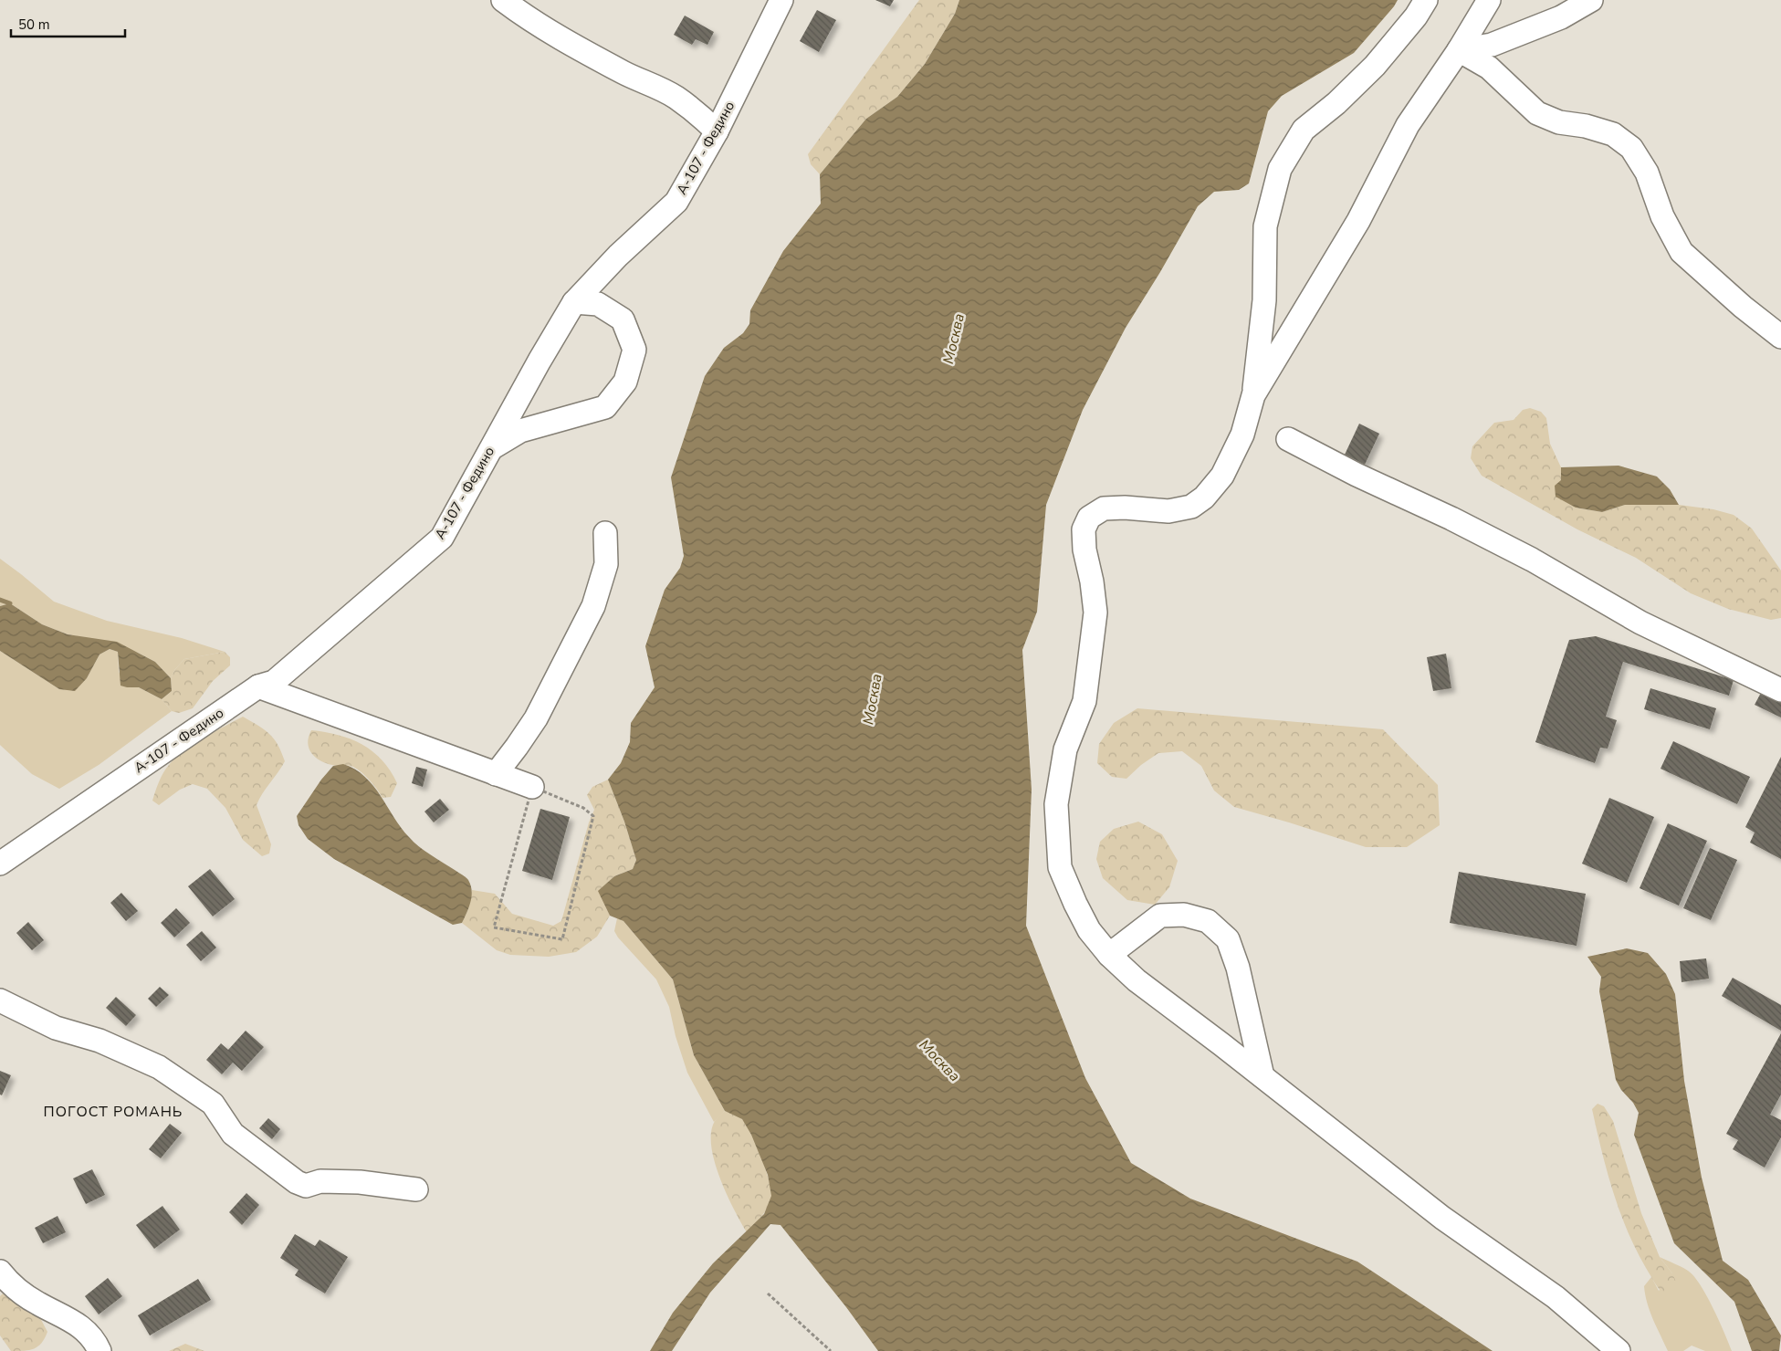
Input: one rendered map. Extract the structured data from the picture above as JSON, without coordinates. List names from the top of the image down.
{
  "streets": {
    "street": ["А-107 - Федино"]
  },
  "districts": ["ПОГОСТ РОМАНЬ"],
  "water": ["Москва"],
  "scale_bar": "50 m"
}
